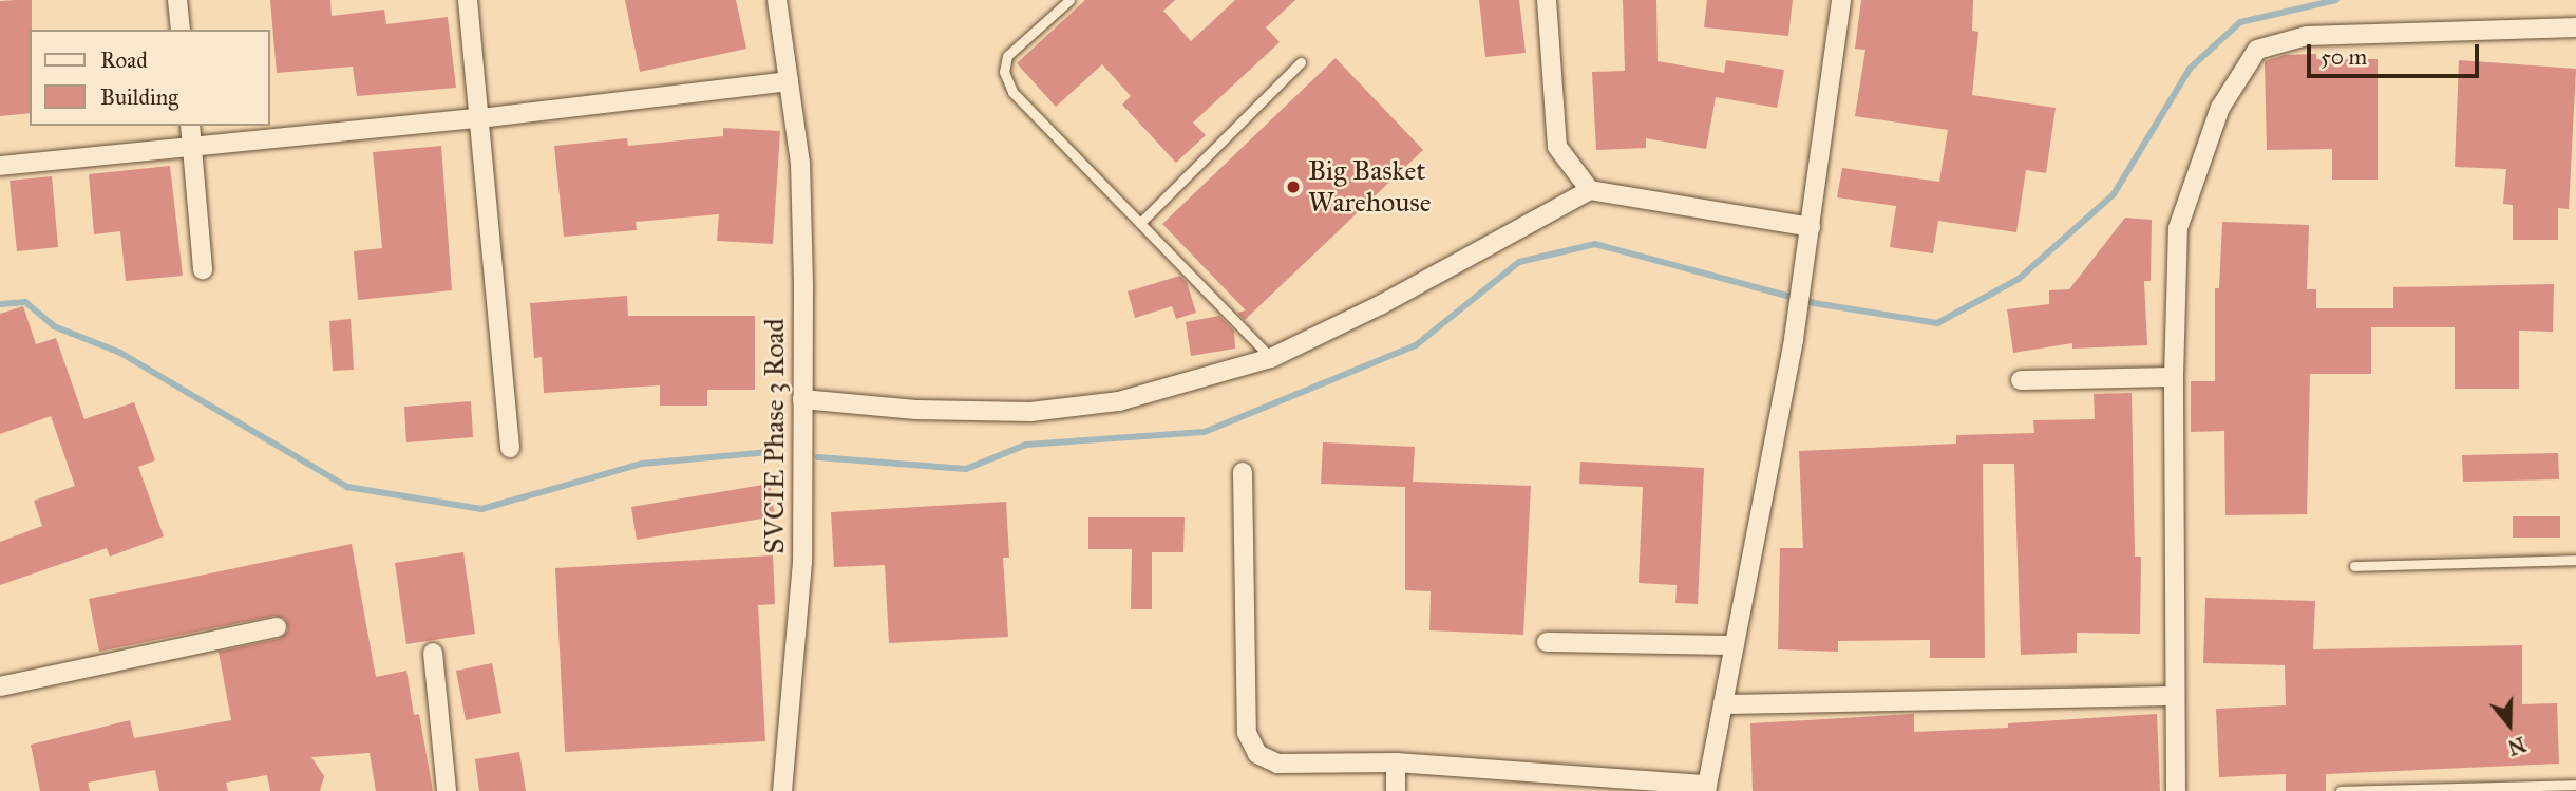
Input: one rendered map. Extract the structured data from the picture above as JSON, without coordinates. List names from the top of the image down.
{
  "streets": {
    "street": ["SVCIE Phase 3 Road"]
  },
  "places": ["Big Basket Warehouse"],
  "legend": ["Road", "Building"],
  "scale_bar": "50 m",
  "north": "bottom"
}
